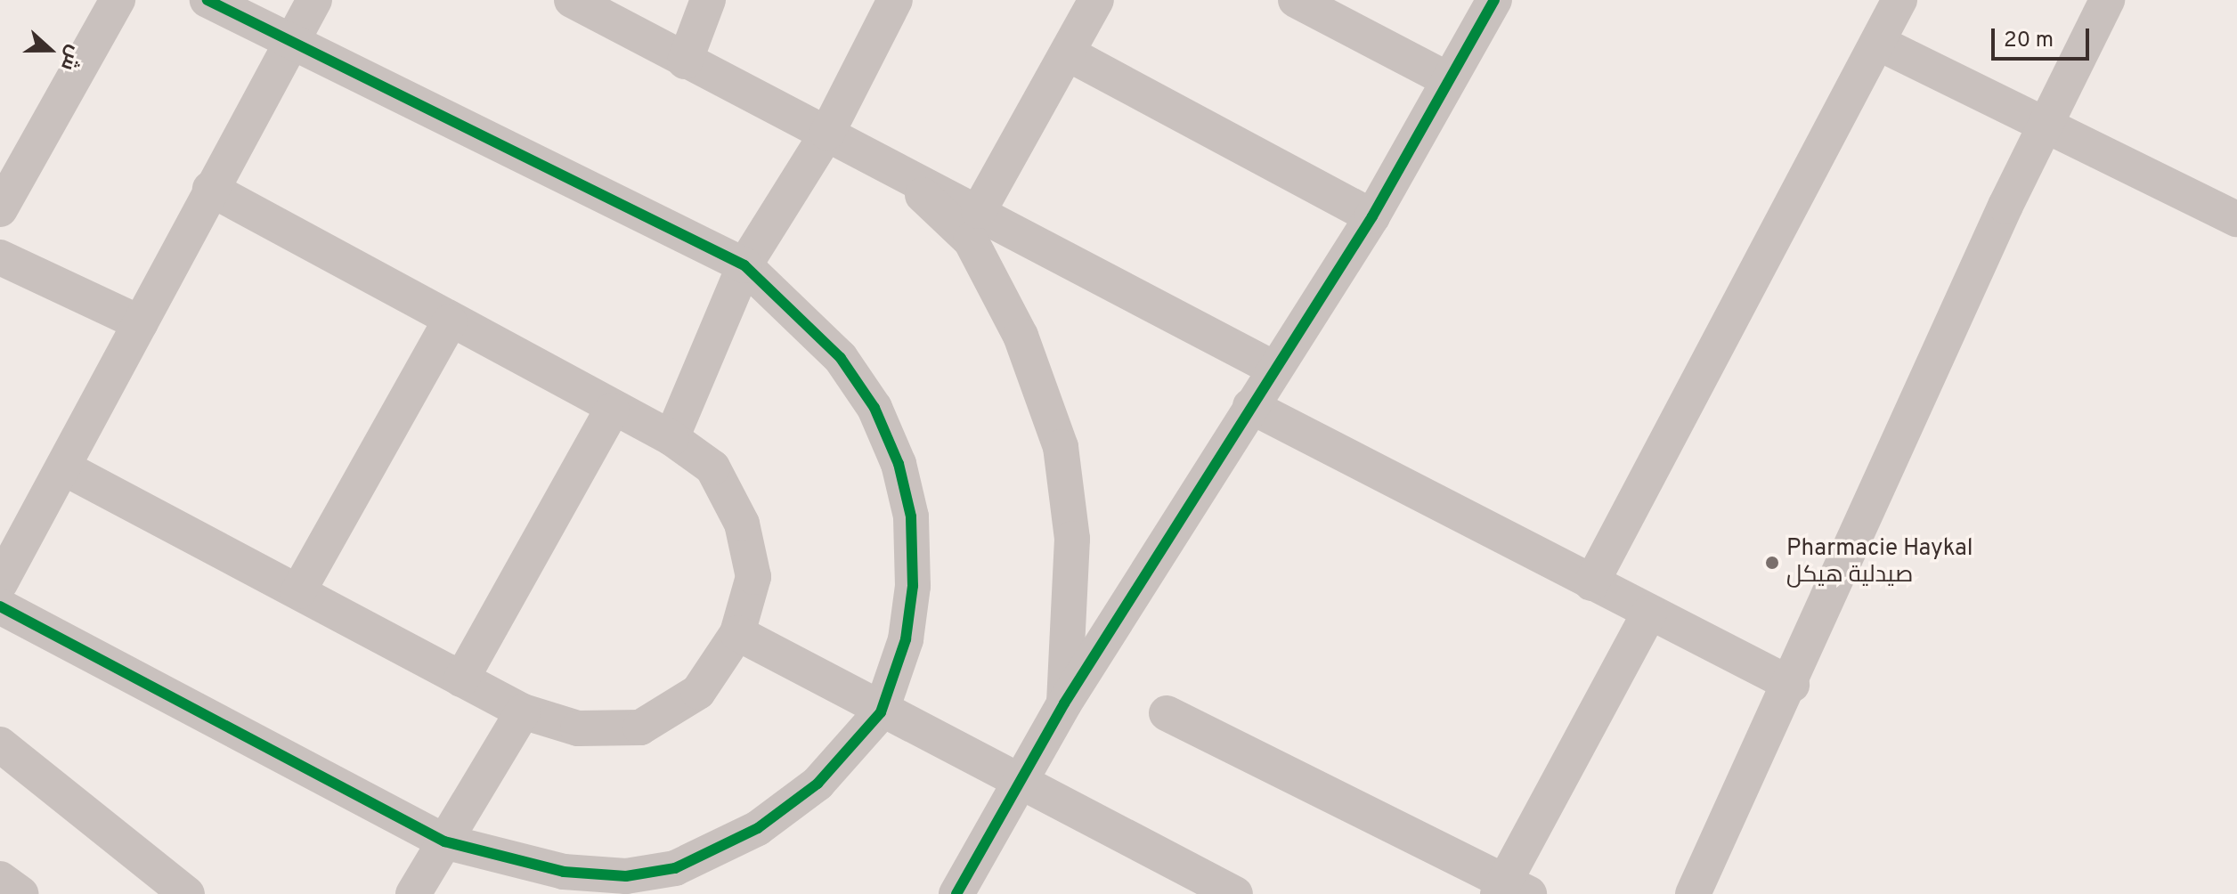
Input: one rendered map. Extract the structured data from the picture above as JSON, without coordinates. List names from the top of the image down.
{
  "places": ["Pharmacie Haykal صيدلية هيكل"],
  "scale_bar": "20 m",
  "north": "right"
}
